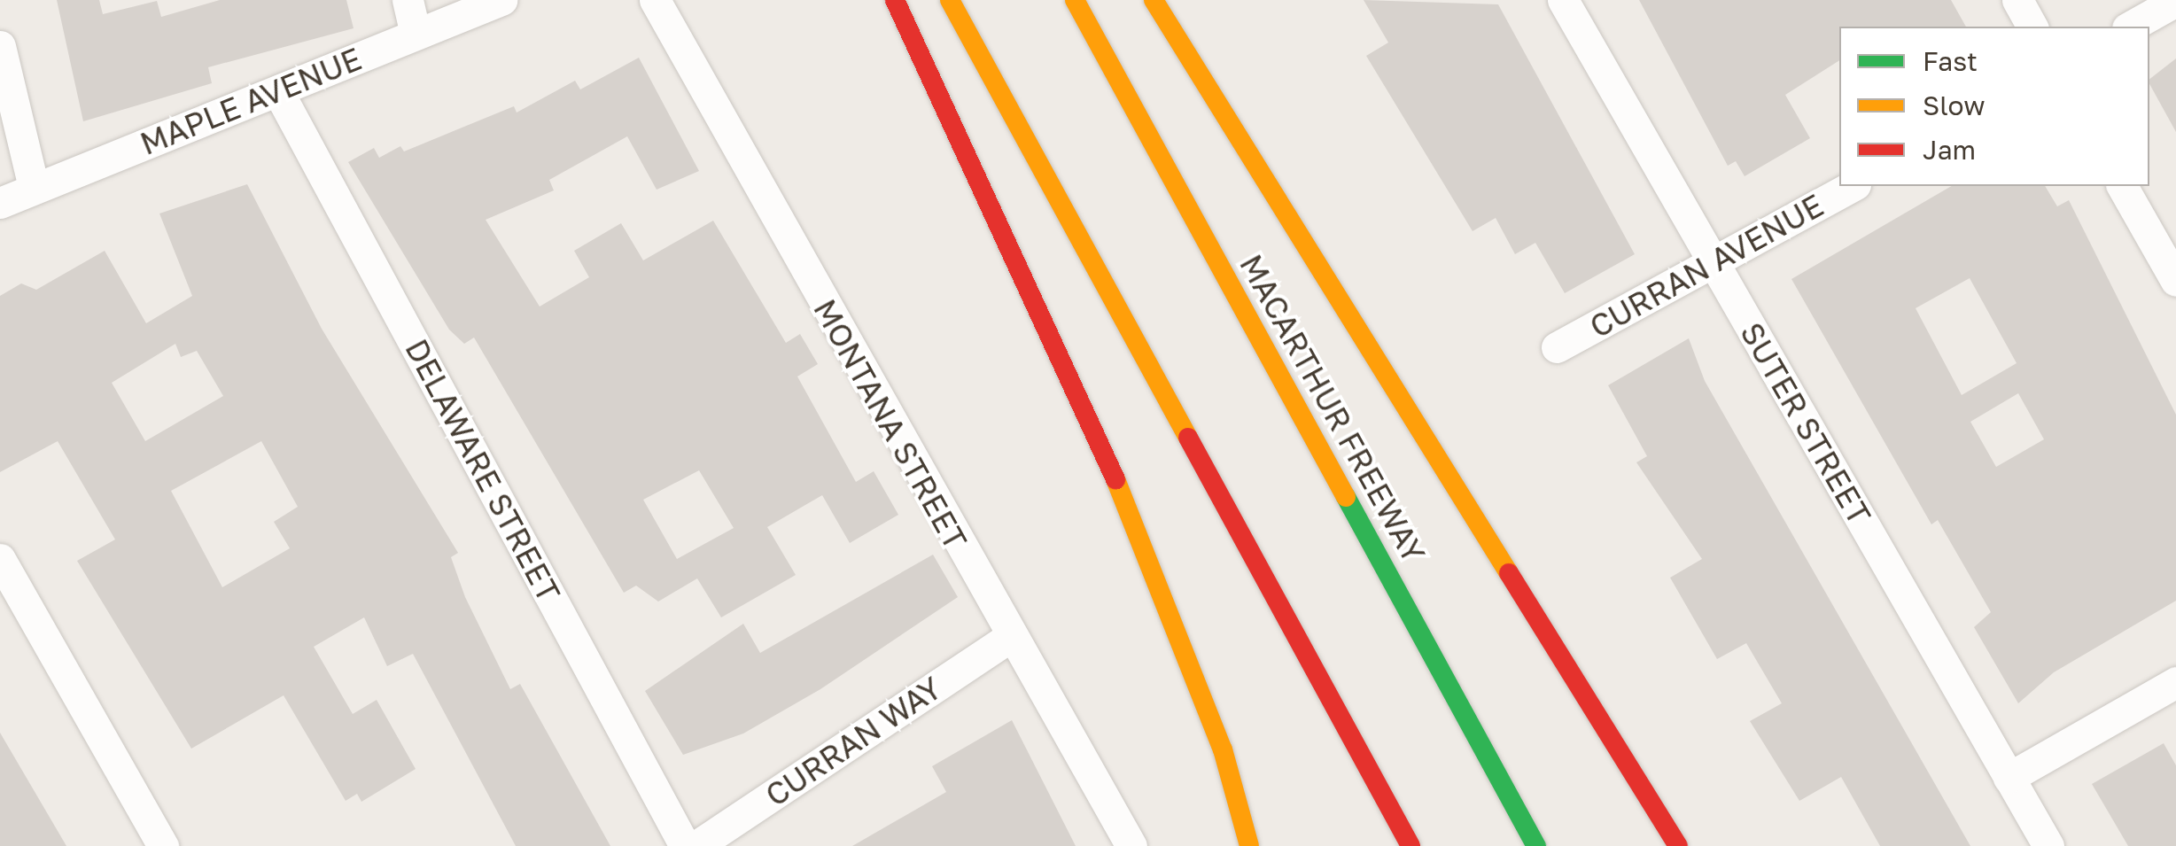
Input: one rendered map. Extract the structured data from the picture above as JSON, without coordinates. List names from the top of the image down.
{
  "streets": {
    "highway": ["MACARTHUR FREEWAY"],
    "street": [
      "MAPLE AVENUE",
      "CURRAN AVENUE",
      "SUTER STREET",
      "MONTANA STREET",
      "DELAWARE STREET",
      "CURRAN WAY"
    ]
  },
  "crossings": [
    ["MAPLE AVENUE", "DELAWARE STREET"],
    ["CURRAN AVENUE", "SUTER STREET"],
    ["MONTANA STREET", "CURRAN WAY"]
  ],
  "legend": ["Fast", "Slow", "Jam"]
}
